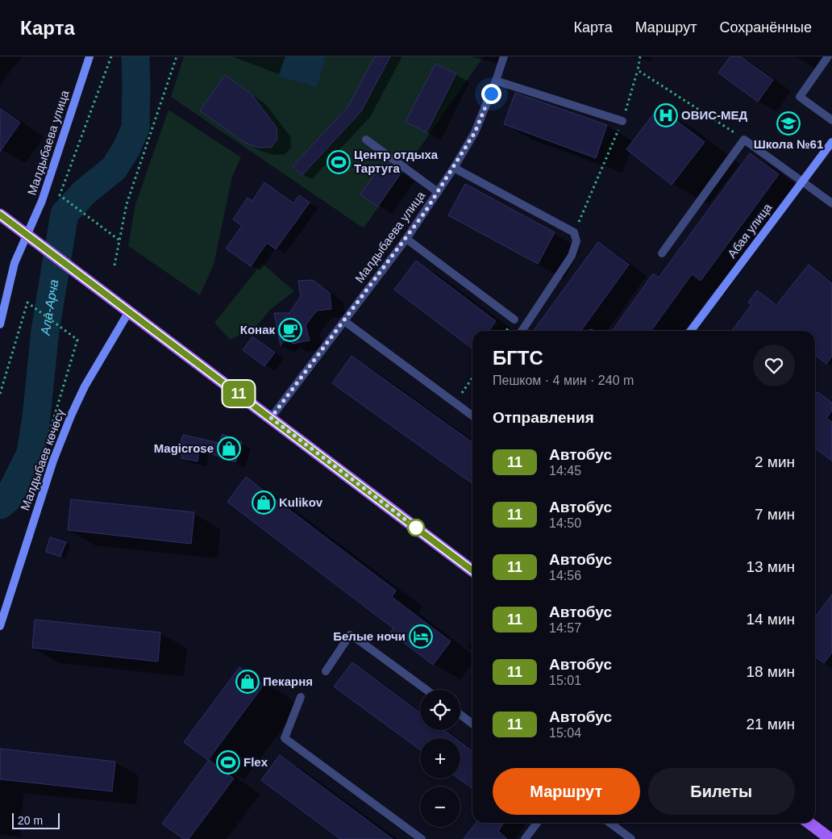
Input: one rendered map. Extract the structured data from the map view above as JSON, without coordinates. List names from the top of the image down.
{
  "streets": {
    "street": ["Малдыбаева улица", "Абая улица", "Малдыбаев көчөсү"]
  },
  "water": ["Ала-Арча"],
  "places": {
    "hospital": ["ОВИС-МЕД"],
    "school or university": ["Школа №61"],
    "sports": ["Центр отдыха Тартуга", "Flex"],
    "cafe": ["Конак"],
    "shop": ["Magicrose", "Kulikov", "Пекарня"],
    "hotel": ["Белые ночи"]
  },
  "lines": ["bus line 11"],
  "scale_bar": "20 m",
  "page": {
    "header": "Карта",
    "nav": ["Карта", "Маршрут", "Сохранённые"],
    "on_map": "11",
    "heading": [
      ["БГТС", "Пешком · 4 мин · 240 m"],
      "Отправления"
    ],
    "list": [
      {
        "mark": "11",
        "name": "Автобус",
        "note": "14:45",
        "value": "2 мин"
      },
      {
        "mark": "11",
        "name": "Автобус",
        "note": "14:50",
        "value": "7 мин"
      },
      {
        "mark": "11",
        "name": "Автобус",
        "note": "14:56",
        "value": "13 мин"
      },
      {
        "mark": "11",
        "name": "Автобус",
        "note": "14:57",
        "value": "14 мин"
      },
      {
        "mark": "11",
        "name": "Автобус",
        "note": "15:01",
        "value": "18 мин"
      },
      {
        "mark": "11",
        "name": "Автобус",
        "note": "15:04",
        "value": "21 мин"
      }
    ],
    "map_buttons": ["+", "−"],
    "buttons": ["Маршрут", "Билеты"],
    "scale": "20 m"
  }
}
